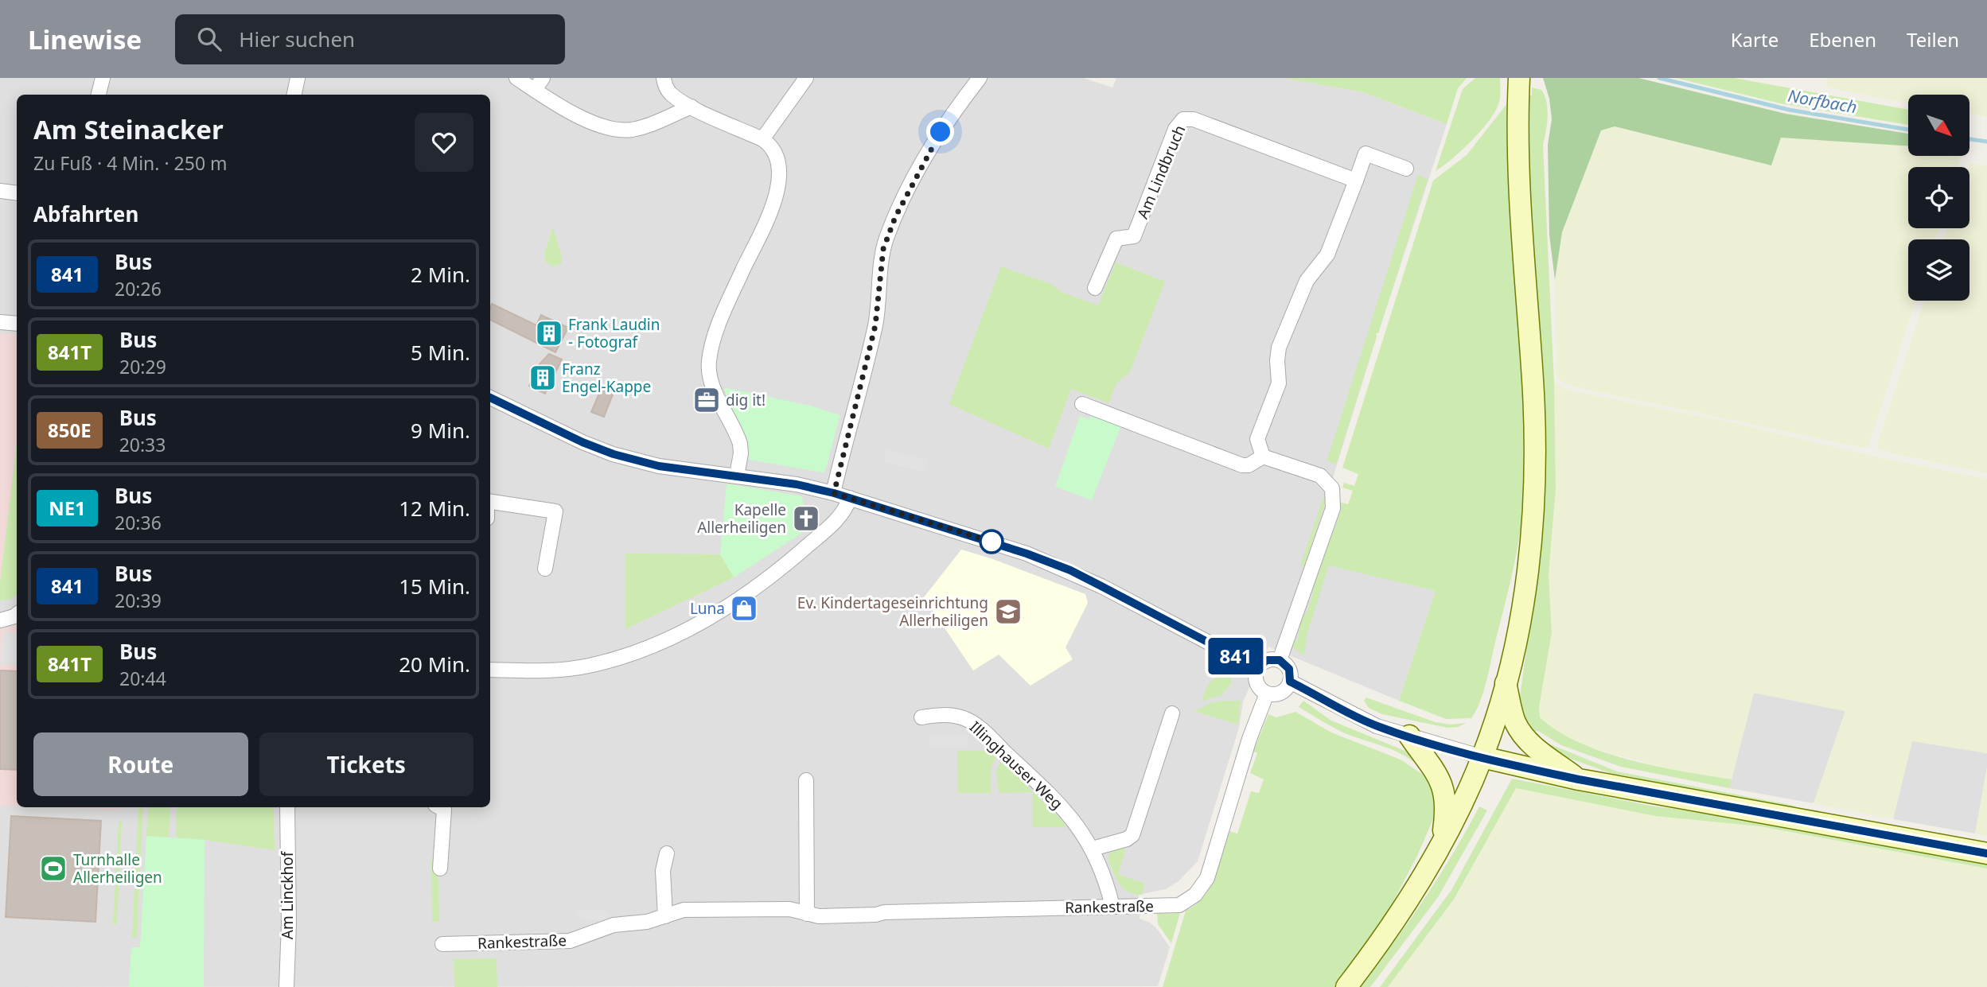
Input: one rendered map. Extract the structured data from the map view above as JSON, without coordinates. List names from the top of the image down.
{
  "streets": {
    "street": [
      "Am Lindbruch",
      "Illinghauser Weg",
      "Am Linckhof",
      "Rankestraße"
    ]
  },
  "crossings": [
    ["Illinghauser Weg", "Rankestraße"]
  ],
  "water": ["Norfbach"],
  "places": {
    "building": ["Frank Laudin - Fotograf", "Franz Engel-Kappe"],
    "office": ["dig it!"],
    "church": ["Kapelle Allerheiligen"],
    "shop": ["Luna"],
    "school or university": ["Ev. Kindertageseinrichtung Allerheiligen"],
    "sports": ["Turnhalle Allerheiligen"]
  },
  "lines": ["bus line 841"],
  "north": "bottom right",
  "page": {
    "header": "Linewise",
    "search": "Hier suchen",
    "nav": ["Karte", "Ebenen", "Teilen"],
    "on_map": "841",
    "heading": [
      ["Am Steinacker", "Zu Fuß · 4 Min. · 250 m"],
      "Abfahrten"
    ],
    "list": [
      {
        "mark": "841",
        "name": "Bus",
        "note": "20:26",
        "value": "2 Min."
      },
      {
        "mark": "841T",
        "name": "Bus",
        "note": "20:29",
        "value": "5 Min."
      },
      {
        "mark": "850E",
        "name": "Bus",
        "note": "20:33",
        "value": "9 Min."
      },
      {
        "mark": "NE1",
        "name": "Bus",
        "note": "20:36",
        "value": "12 Min."
      },
      {
        "mark": "841",
        "name": "Bus",
        "note": "20:39",
        "value": "15 Min."
      },
      {
        "mark": "841T",
        "name": "Bus",
        "note": "20:44",
        "value": "20 Min."
      }
    ],
    "buttons": ["Route", "Tickets"]
  }
}
